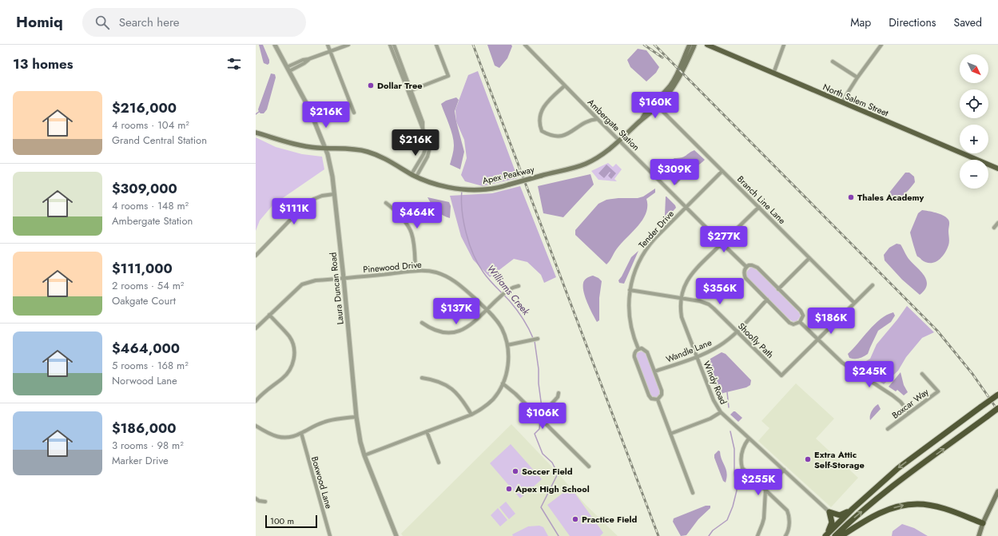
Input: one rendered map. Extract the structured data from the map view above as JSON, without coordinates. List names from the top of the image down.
{
  "streets": {
    "main road": ["North Salem Street", "Apex Peakway"],
    "street": [
      "Ambergate Station",
      "Branch Line Lane",
      "Tender Drive",
      "Pinewood Drive",
      "Laura Duncan Road",
      "Shoofly Path",
      "Wandle Lane",
      "Windy Road",
      "Boxcar Way",
      "Boxwood Lane"
    ]
  },
  "crossings": [
    ["Ambergate Station", "Apex Peakway"],
    ["Ambergate Station", "Tender Drive"],
    ["Ambergate Station", "Windy Road"],
    ["Apex Peakway", "Branch Line Lane"],
    ["Apex Peakway", "Laura Duncan Road"],
    ["Branch Line Lane", "Tender Drive"],
    ["Tender Drive", "Shoofly Path"],
    ["Tender Drive", "Wandle Lane"],
    ["Pinewood Drive", "Laura Duncan Road"],
    ["Shoofly Path", "Wandle Lane"],
    ["Shoofly Path", "Windy Road"],
    ["Wandle Lane", "Windy Road"]
  ],
  "water": ["Williams Creek"],
  "places": [
    "Dollar Tree",
    "Thales Academy",
    "Extra Attic Self-Storage",
    "Soccer Field",
    "Apex High School",
    "Practice Field"
  ],
  "scale_bar": "100 m",
  "north": "bottom right",
  "page": {
    "header": "Homiq",
    "search": "Search here",
    "nav": ["Map", "Directions", "Saved"],
    "heading": "13 homes",
    "map_buttons": ["+", "−"],
    "list": [
      {
        "name": "$216,000",
        "note": "4 rooms · 104 m² · Grand Central Station"
      },
      {
        "name": "$309,000",
        "note": "4 rooms · 148 m² · Ambergate Station"
      },
      {
        "name": "$111,000",
        "note": "2 rooms · 54 m² · Oakgate Court"
      },
      {
        "name": "$464,000",
        "note": "5 rooms · 168 m² · Norwood Lane"
      },
      {
        "name": "$186,000",
        "note": "3 rooms · 98 m² · Marker Drive"
      }
    ],
    "price": [
      "$160K",
      "$216K",
      "$216K",
      "$309K",
      "$111K",
      "$464K",
      "$277K",
      "$356K",
      "$137K",
      "$186K",
      "$245K",
      "$106K",
      "$255K"
    ],
    "scale": "100 m"
  }
}
